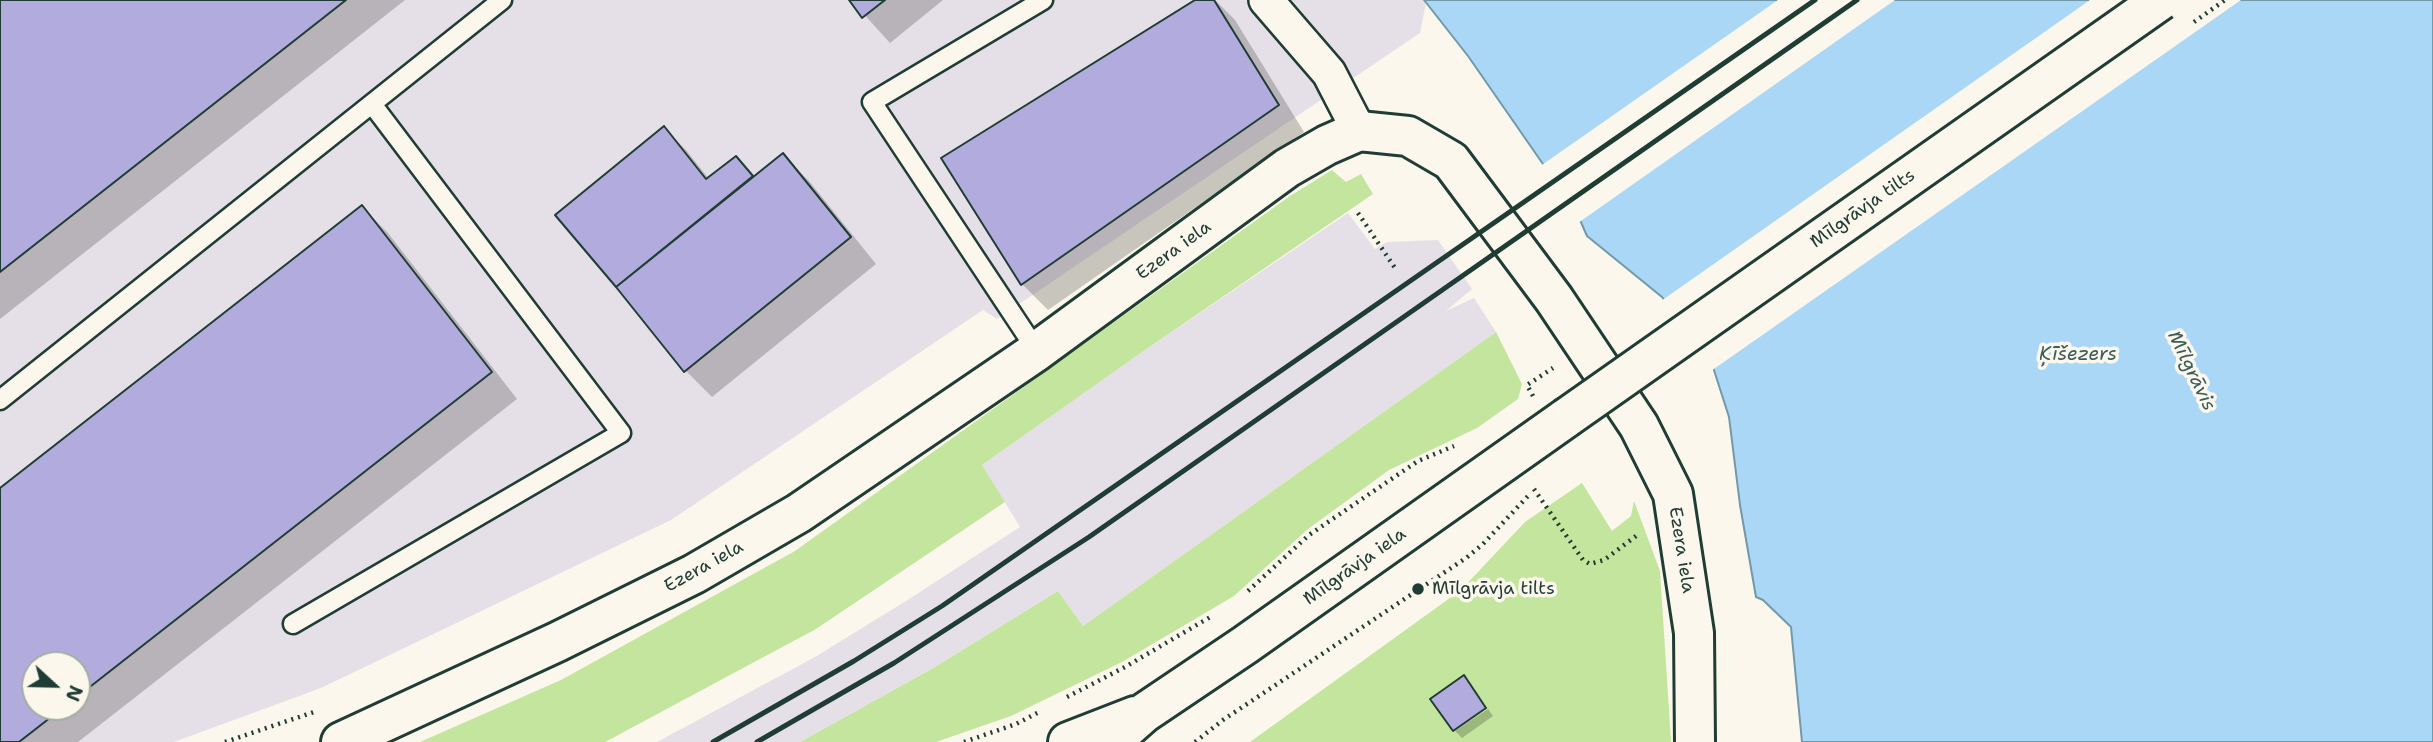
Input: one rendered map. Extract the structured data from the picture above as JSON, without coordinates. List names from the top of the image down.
{
  "streets": {
    "street": ["Mīlgrāvja tilts", "Ezera iela", "Mīlgrāvja iela"]
  },
  "crossings": [
    ["Mīlgrāvja tilts", "Mīlgrāvja iela"]
  ],
  "water": ["Ķīšezers", "Mīlgrāvis"],
  "places": ["Mīlgrāvja tilts"],
  "north": "right"
}
